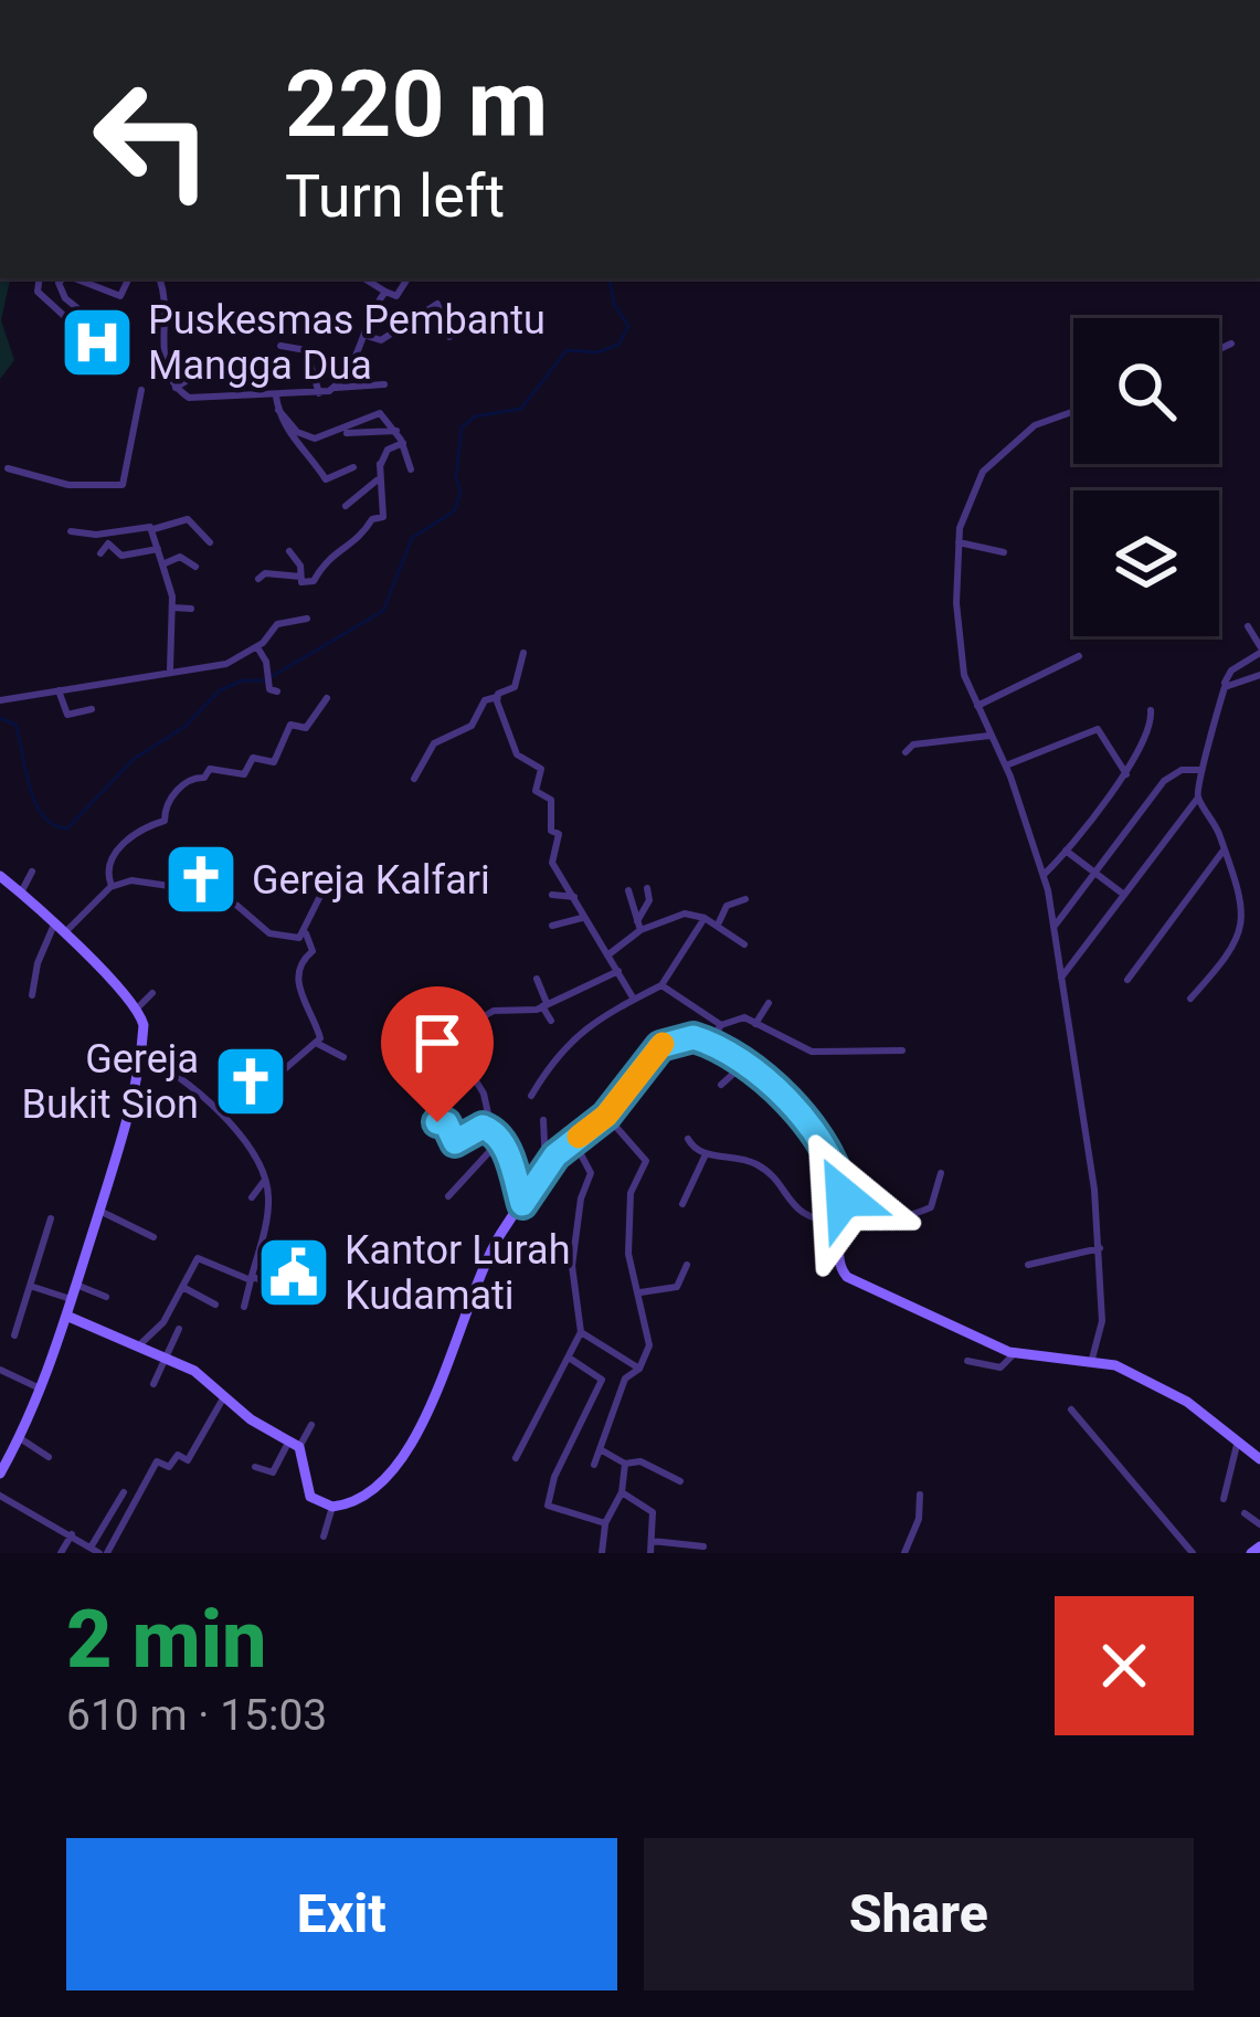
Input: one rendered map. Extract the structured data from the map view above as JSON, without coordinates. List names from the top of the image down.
{
  "places": {
    "hospital": ["Puskesmas Pembantu Mangga Dua"],
    "church": ["Gereja Kalfari", "Gereja Bukit Sion"],
    "public building": ["Kantor Lurah Kudamati"]
  },
  "page": {
    "turn": ["220 m", "Turn left"],
    "heading": ["2 min", "610 m · 15:03"],
    "buttons": ["Exit", "Share"]
  }
}
